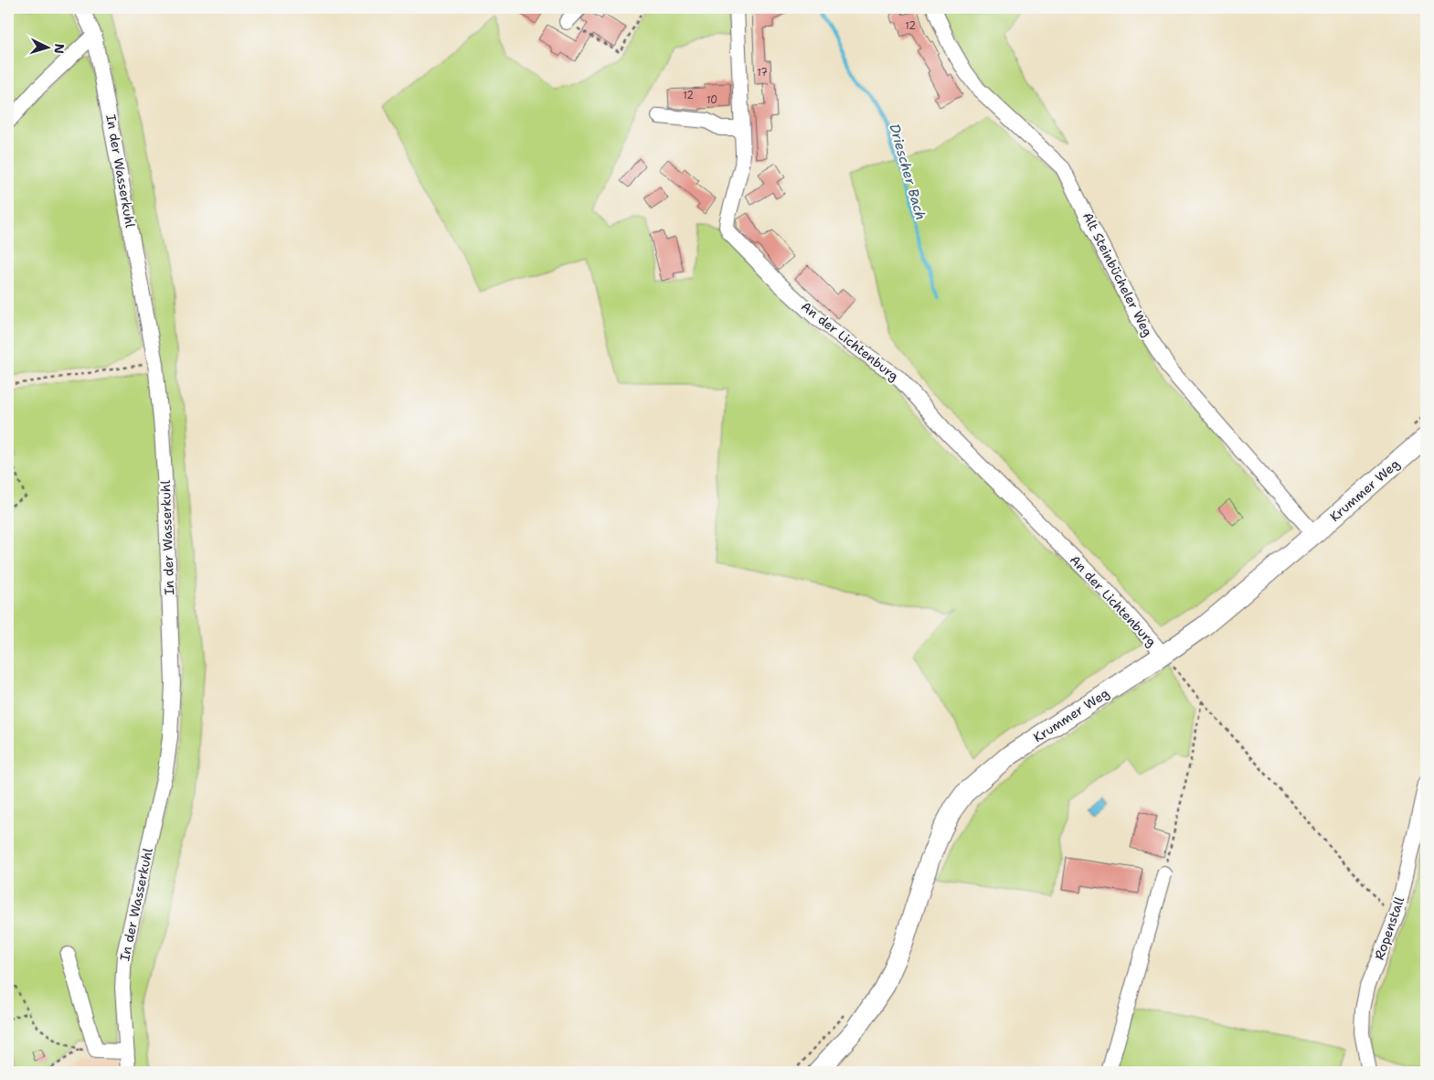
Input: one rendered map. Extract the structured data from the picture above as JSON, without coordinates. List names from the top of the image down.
{
  "streets": {
    "main road": ["Krummer Weg"],
    "street": [
      "In der Wasserkuhl",
      "Alt Steinbücheler Weg",
      "An der Lichtenburg",
      "Ropenstall"
    ]
  },
  "crossings": [
    ["Alt Steinbücheler Weg", "Krummer Weg"],
    ["An der Lichtenburg", "Krummer Weg"]
  ],
  "water": ["Driescher Bach"],
  "house_numbers": [
    "12",
    "17",
    "12",
    "10"
  ],
  "north": "right"
}
